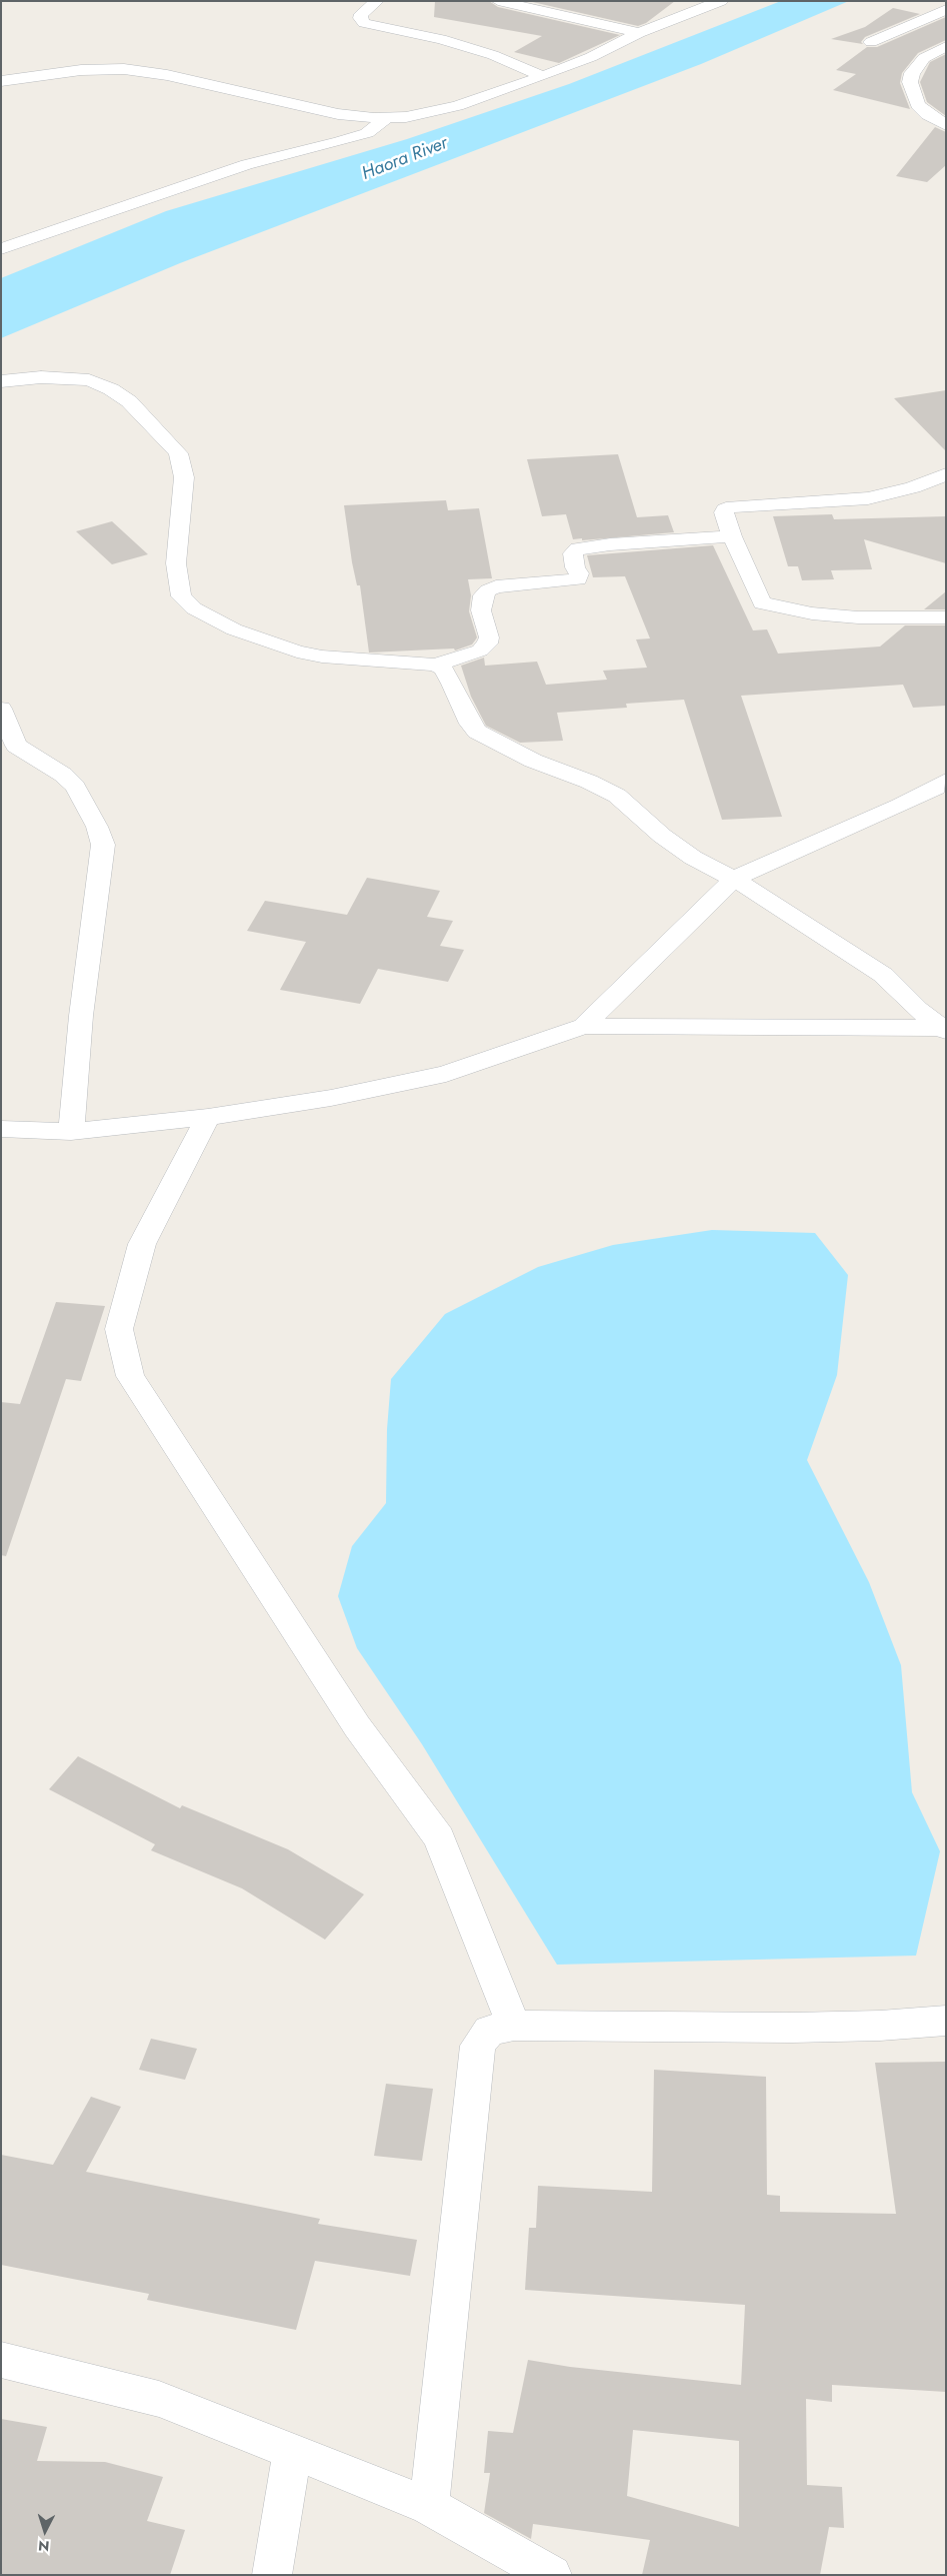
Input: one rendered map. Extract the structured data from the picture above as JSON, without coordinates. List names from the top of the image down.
{
  "water": ["Haora River"],
  "north": "bottom"
}
